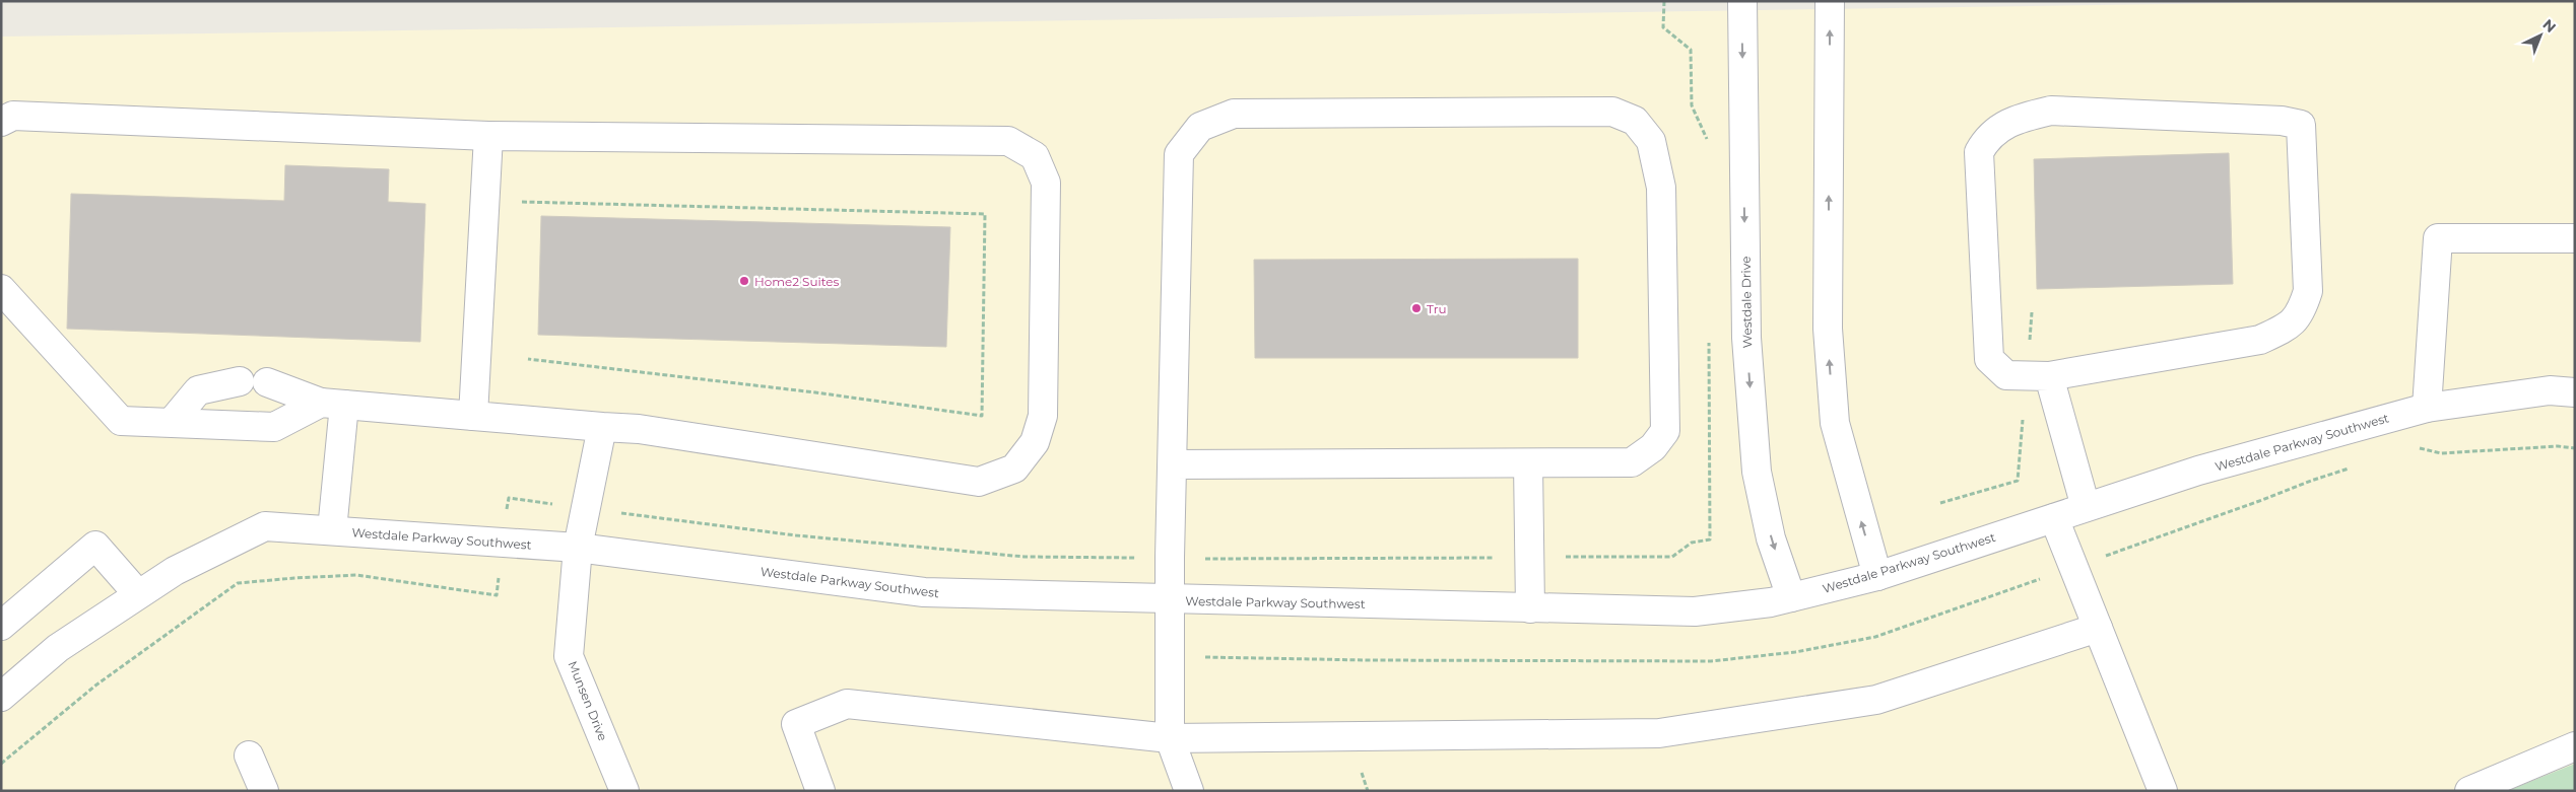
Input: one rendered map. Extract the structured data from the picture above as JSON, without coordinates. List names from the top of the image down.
{
  "streets": {
    "street": ["Westdale Drive", "Westdale Parkway Southwest", "Munsen Drive"]
  },
  "crossings": [
    ["Westdale Drive", "Westdale Parkway Southwest"],
    ["Westdale Parkway Southwest", "Munsen Drive"]
  ],
  "places": ["Home2 Suites", "Tru"],
  "north": "top right"
}
